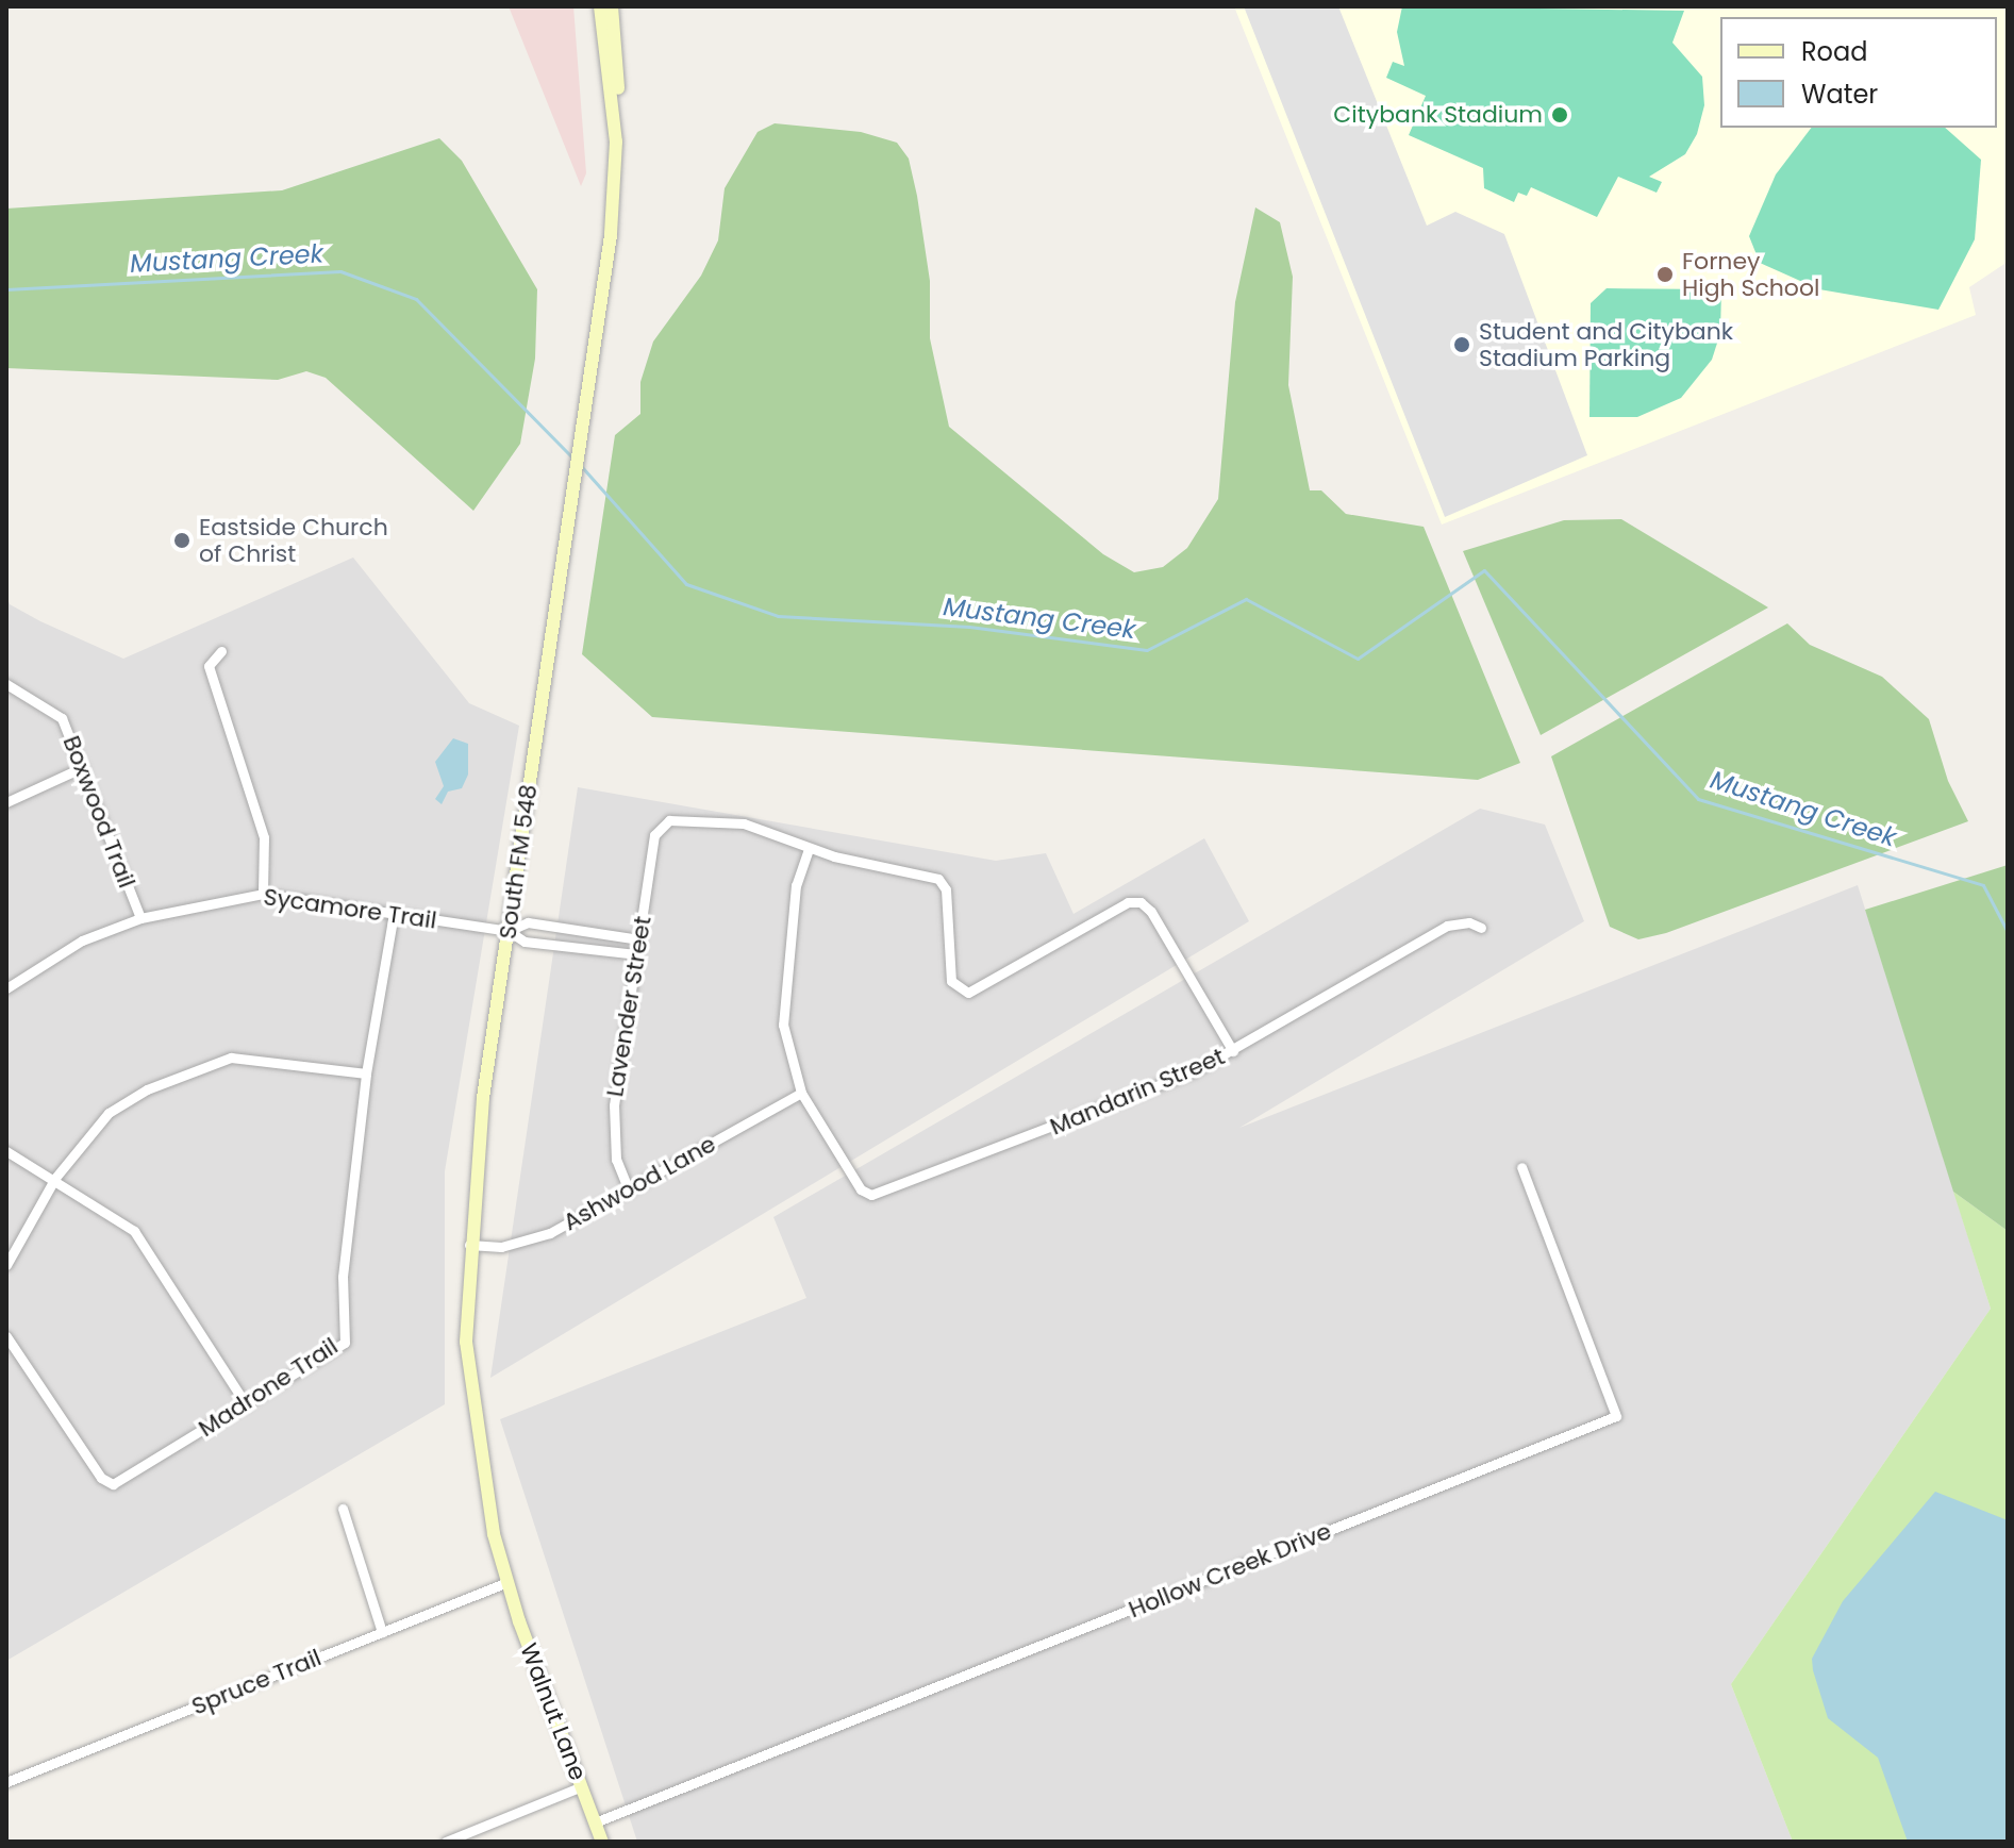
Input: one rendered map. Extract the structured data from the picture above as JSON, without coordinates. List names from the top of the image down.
{
  "streets": {
    "main road": ["South FM 548", "Walnut Lane"],
    "street": [
      "Boxwood Trail",
      "Sycamore Trail",
      "Lavender Street",
      "Mandarin Street",
      "Ashwood Lane",
      "Madrone Trail",
      "Hollow Creek Drive",
      "Spruce Trail"
    ]
  },
  "crossings": [
    ["Boxwood Trail", "Sycamore Trail"],
    ["South FM 548", "Sycamore Trail"],
    ["South FM 548", "Ashwood Lane"],
    ["South FM 548", "Spruce Trail"],
    ["South FM 548", "Walnut Lane"],
    ["Sycamore Trail", "Lavender Street"],
    ["Sycamore Trail", "Madrone Trail"],
    ["Lavender Street", "Ashwood Lane"],
    ["Mandarin Street", "Ashwood Lane"],
    ["Hollow Creek Drive", "Walnut Lane"],
    ["Spruce Trail", "Walnut Lane"]
  ],
  "water": ["Mustang Creek"],
  "places": [
    "Citybank Stadium",
    "Forney High School",
    "Student and Citybank Stadium Parking",
    "Eastside Church of Christ"
  ],
  "legend": ["Road", "Water"]
}
